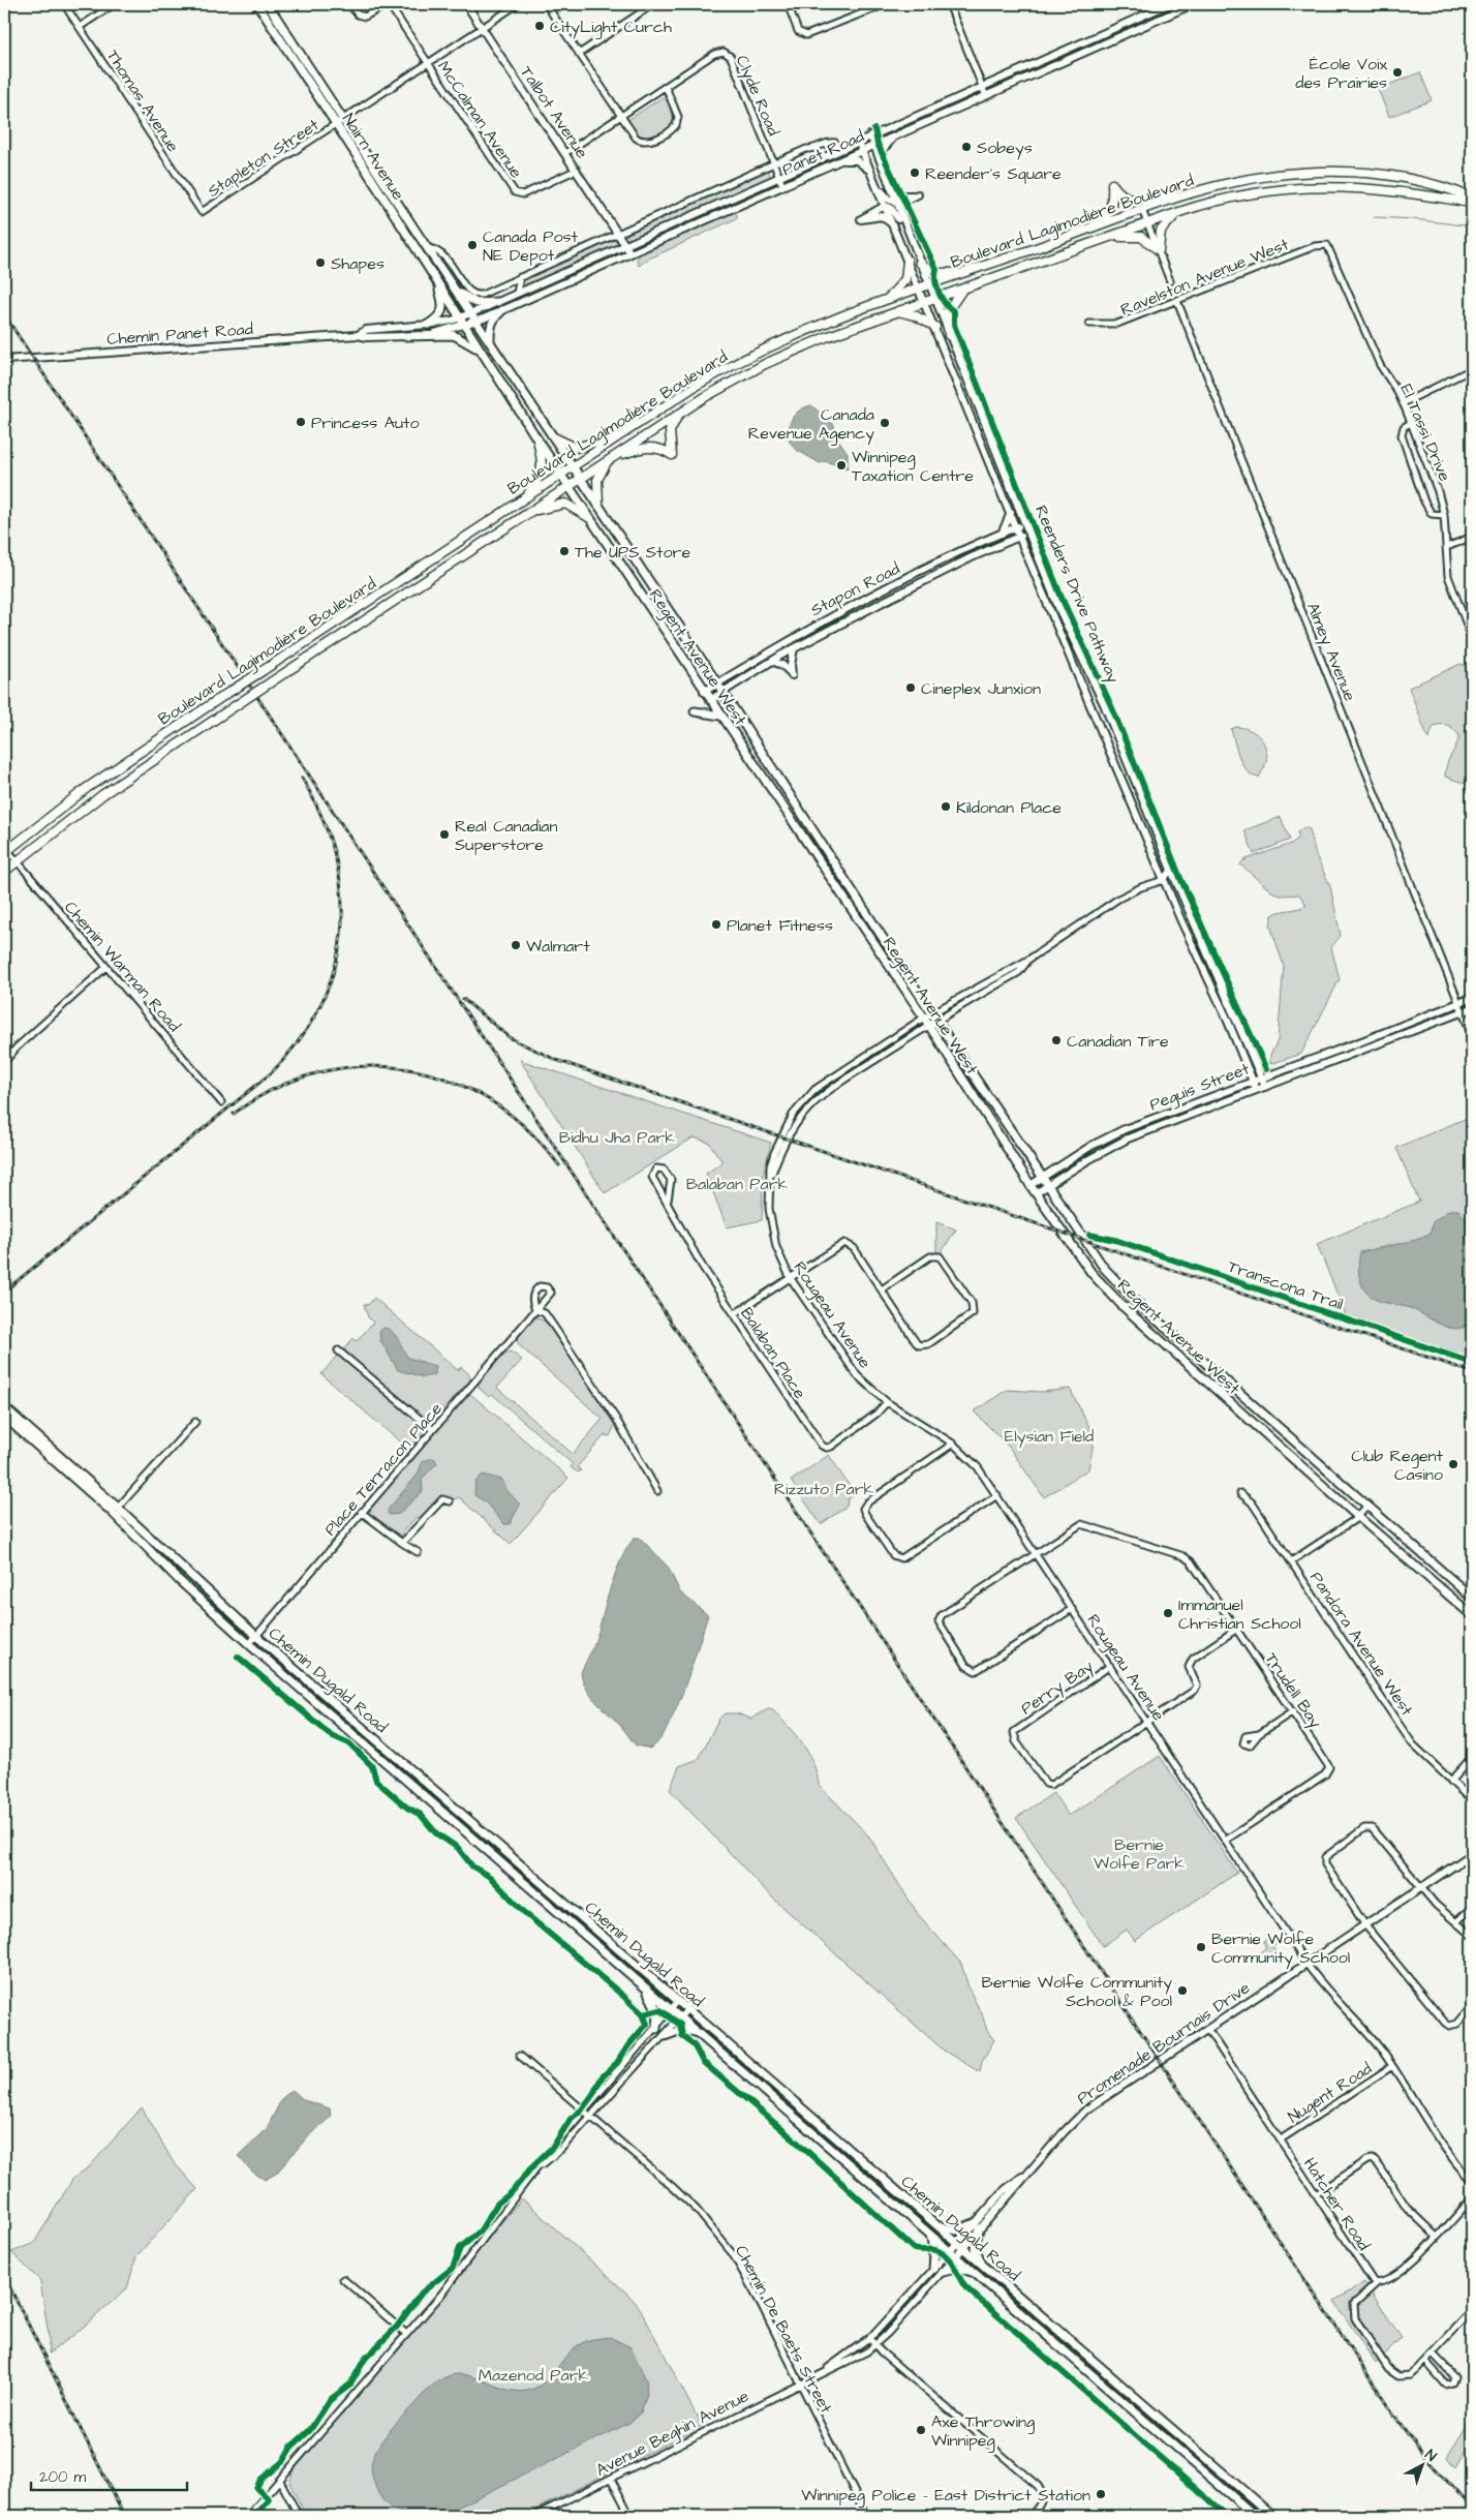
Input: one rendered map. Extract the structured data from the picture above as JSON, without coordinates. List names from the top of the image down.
{
  "streets": {
    "main road": [
      "Nairn Avenue",
      "Boulevard Lagimodière Boulevard",
      "Regent Avenue West",
      "Chemin Dugald Road"
    ],
    "street": [
      "Clyde Road",
      "Thomas Avenue",
      "Talbot Avenue",
      "McCalman Avenue",
      "Panet Road",
      "Stapleton Street",
      "Ravelston Avenue West",
      "Chemin Panet Road",
      "El Tassi Drive",
      "Stapon Road",
      "Almey Avenue",
      "Chemin Warman Road",
      "Peguis Street",
      "Rougeau Avenue",
      "Balaban Place",
      "Place Terracon Place",
      "Pandora Avenue West",
      "Perry Bay",
      "Trudell Bay",
      "Promenade Bournais Drive",
      "Nugent Road",
      "Hatcher Road",
      "Chemin De Baets Street",
      "Avenue Beghin Avenue"
    ],
    "cycle path": ["Reenders Drive Pathway", "Transcona Trail"]
  },
  "crossings": [
    ["Clyde Road", "Talbot Avenue"],
    ["Clyde Road", "Panet Road"],
    ["Thomas Avenue", "Stapleton Street"],
    ["Talbot Avenue", "McCalman Avenue"],
    ["Talbot Avenue", "Panet Road"],
    ["Talbot Avenue", "Stapleton Street"],
    ["McCalman Avenue", "Stapleton Street"],
    ["Panet Road", "Nairn Avenue"],
    ["Panet Road", "Chemin Panet Road"],
    ["Panet Road", "Regent Avenue West"],
    ["Nairn Avenue", "Stapleton Street"],
    ["Nairn Avenue", "Chemin Panet Road"],
    ["Nairn Avenue", "Regent Avenue West"],
    ["Boulevard Lagimodière Boulevard", "Regent Avenue West"],
    ["Boulevard Lagimodière Boulevard", "Chemin Warman Road"],
    ["Ravelston Avenue West", "El Tassi Drive"],
    ["Ravelston Avenue West", "Almey Avenue"],
    ["Chemin Panet Road", "Regent Avenue West"],
    ["Stapon Road", "Regent Avenue West"],
    ["Almey Avenue", "Peguis Street"],
    ["Regent Avenue West", "Peguis Street"],
    ["Regent Avenue West", "Rougeau Avenue"],
    ["Rougeau Avenue", "Balaban Place"],
    ["Rougeau Avenue", "Perry Bay"],
    ["Rougeau Avenue", "Trudell Bay"],
    ["Rougeau Avenue", "Promenade Bournais Drive"],
    ["Rougeau Avenue", "Nugent Road"],
    ["Place Terracon Place", "Chemin Dugald Road"],
    ["Chemin Dugald Road", "Avenue Beghin Avenue"],
    ["Promenade Bournais Drive", "Hatcher Road"],
    ["Nugent Road", "Hatcher Road"],
    ["Chemin De Baets Street", "Avenue Beghin Avenue"]
  ],
  "parks": [
    "Bidhu Jha Park",
    "Balaban Park",
    "Elysian Field",
    "Rizzuto Park",
    "Bernie Wolfe Park",
    "Mazenod Park"
  ],
  "places": [
    "CityLight Curch",
    "École Voix des Prairies",
    "Sobeys",
    "Reender's Square",
    "Canada Post NE Depot",
    "Shapes",
    "Princess Auto",
    "Canada Revenue Agency",
    "Winnipeg Taxation Centre",
    "The UPS Store",
    "Cineplex Junxion",
    "Kildonan Place",
    "Real Canadian Superstore",
    "Planet Fitness",
    "Walmart",
    "Canadian Tire",
    "Club Regent Casino",
    "Immanuel Christian School",
    "Bernie Wolfe Community School",
    "Bernie Wolfe Community School & Pool",
    "Axe Throwing Winnipeg",
    "Winnipeg Police - East District Station"
  ],
  "scale_bar": "200 m",
  "north": "top right"
}
